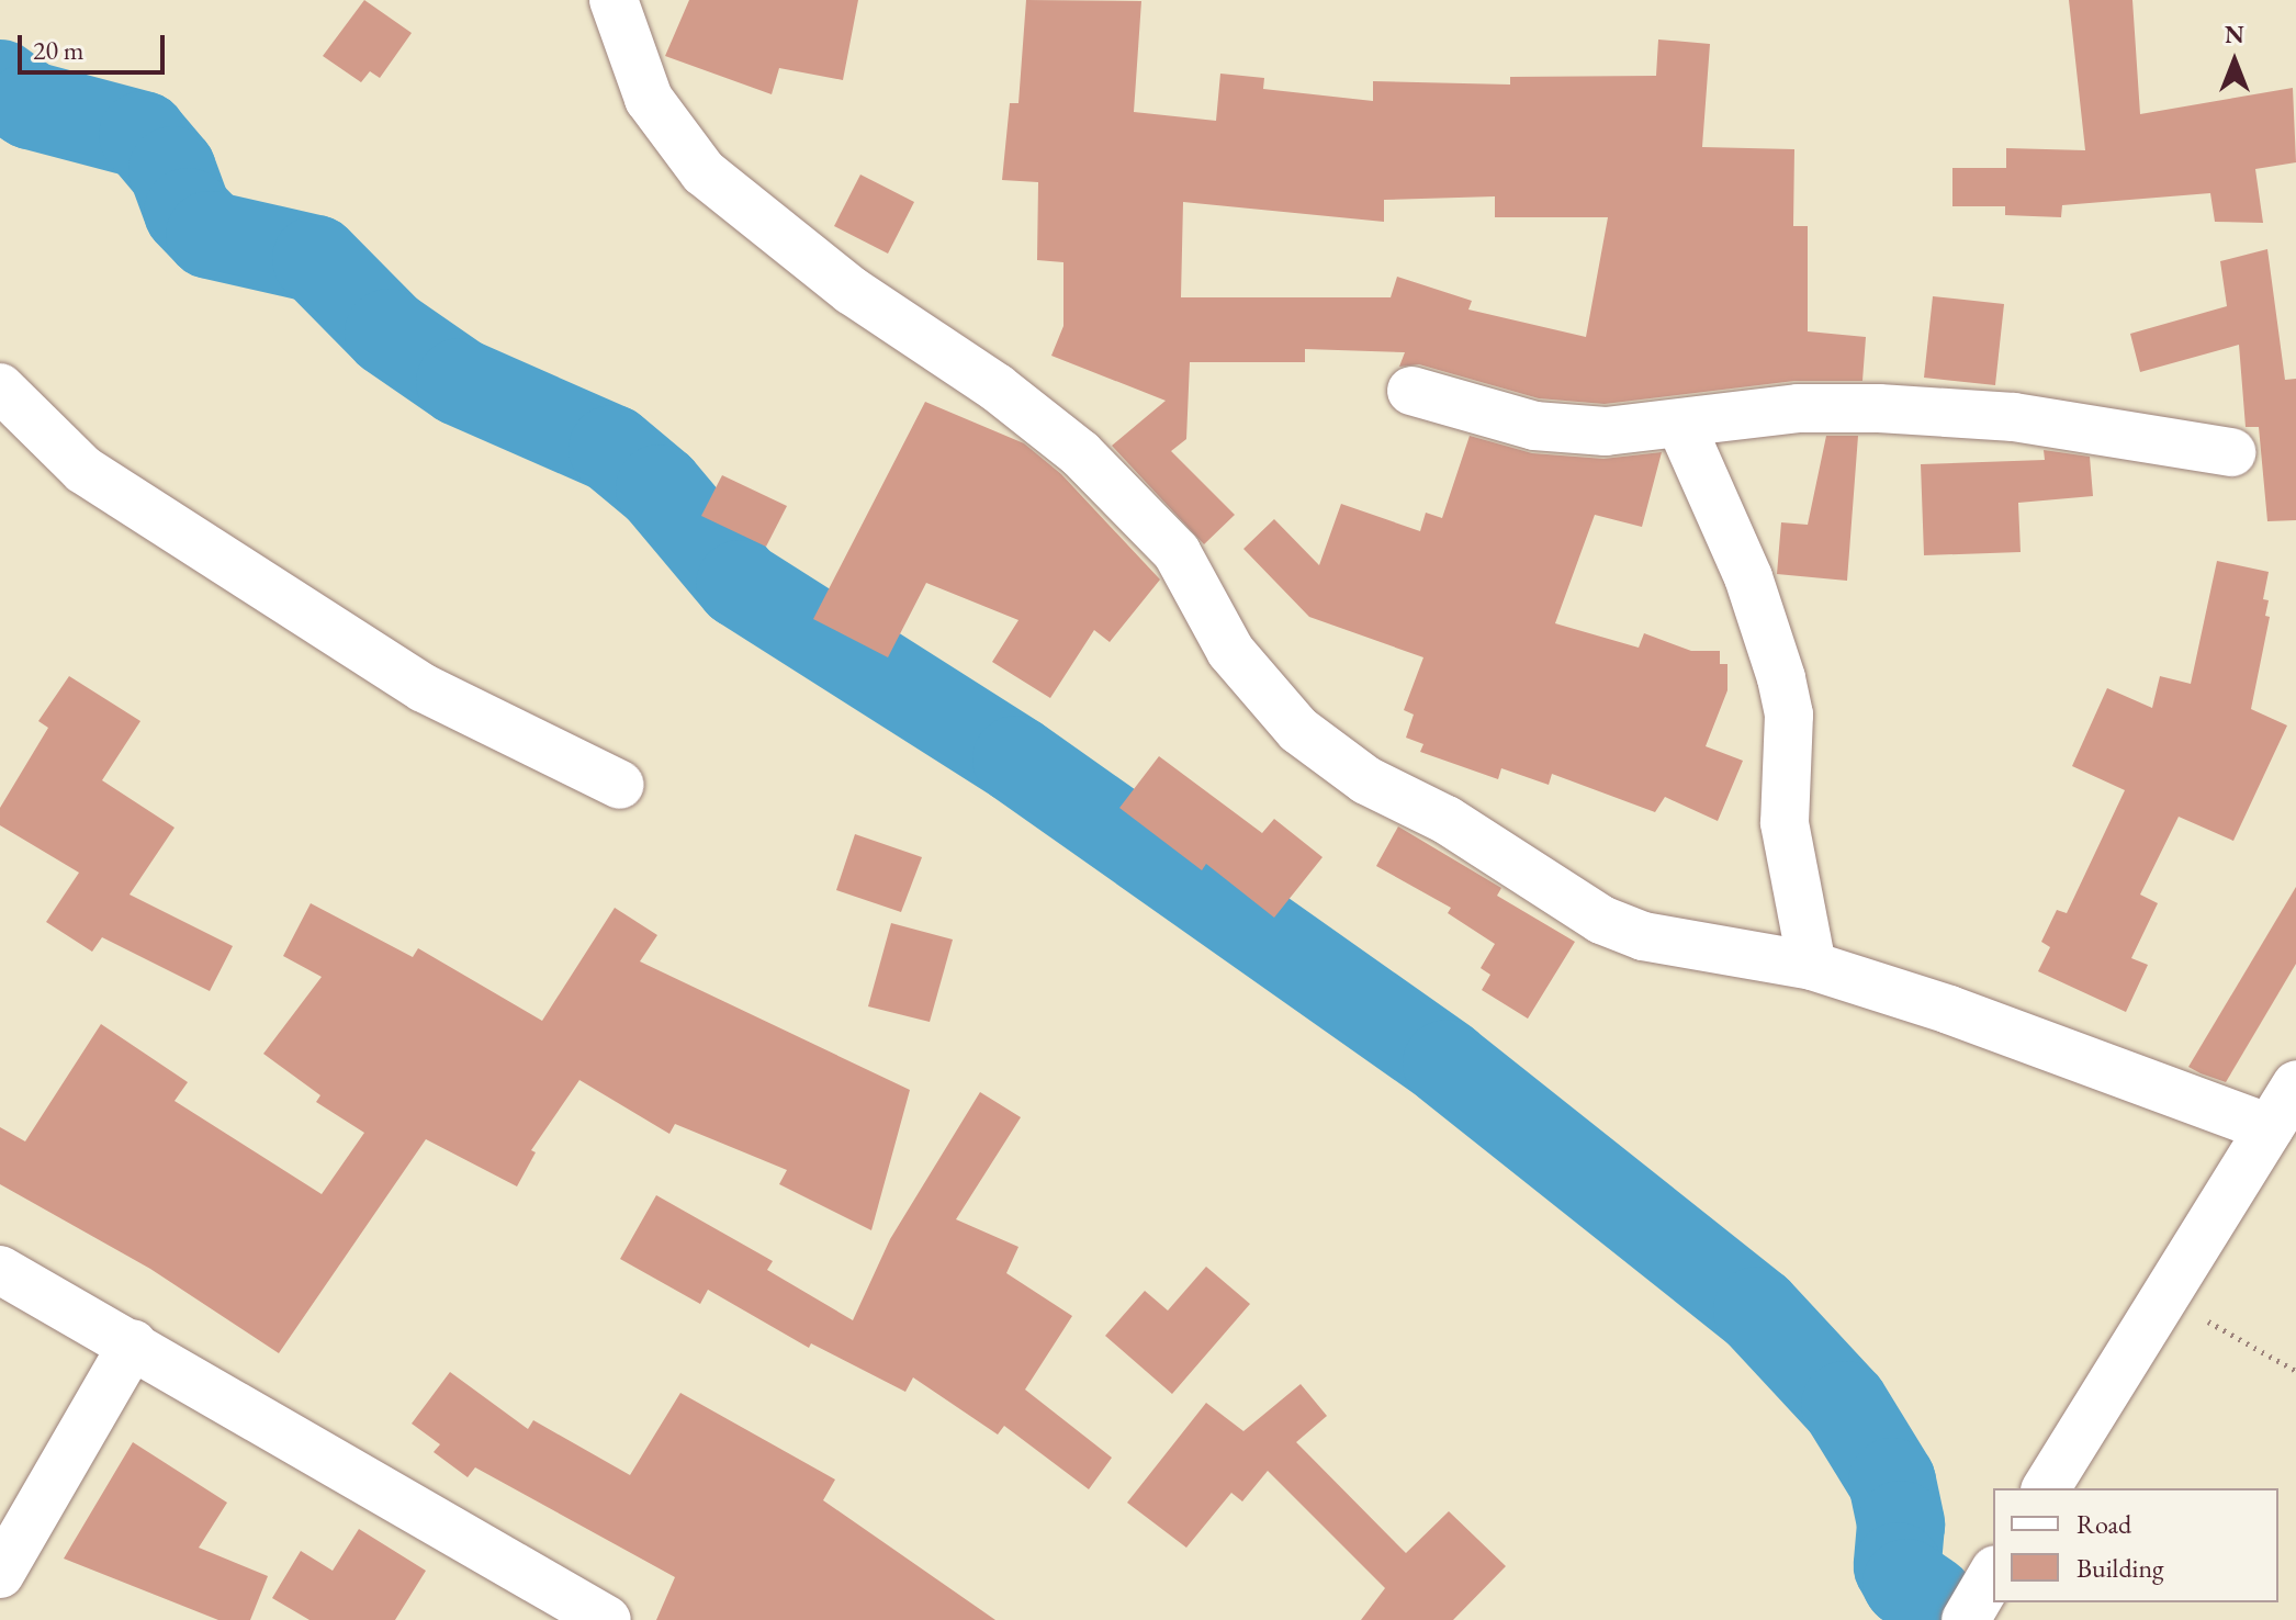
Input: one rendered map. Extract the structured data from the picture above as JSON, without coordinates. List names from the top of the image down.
{
  "legend": ["Road", "Building"],
  "scale_bar": "20 m",
  "north": "top"
}
